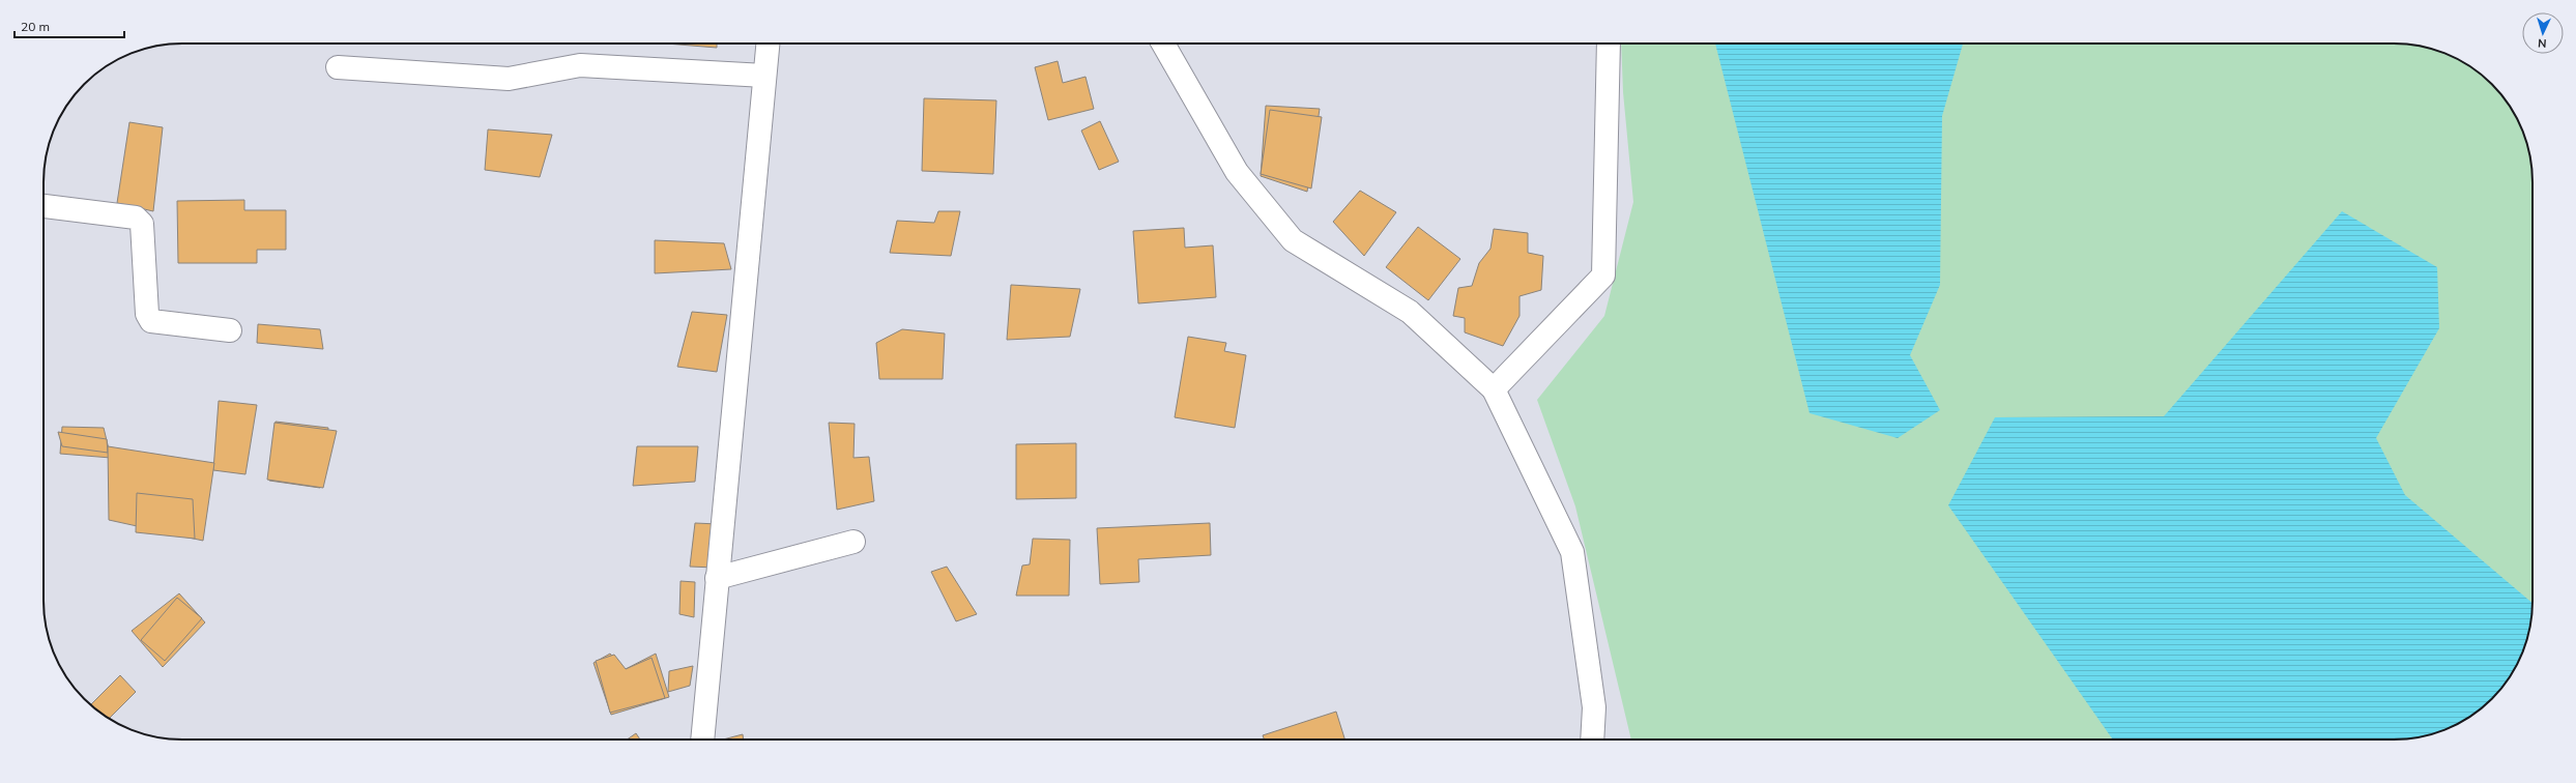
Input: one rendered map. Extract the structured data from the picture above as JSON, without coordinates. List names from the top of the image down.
{
  "scale_bar": "20 m",
  "north": "bottom"
}
